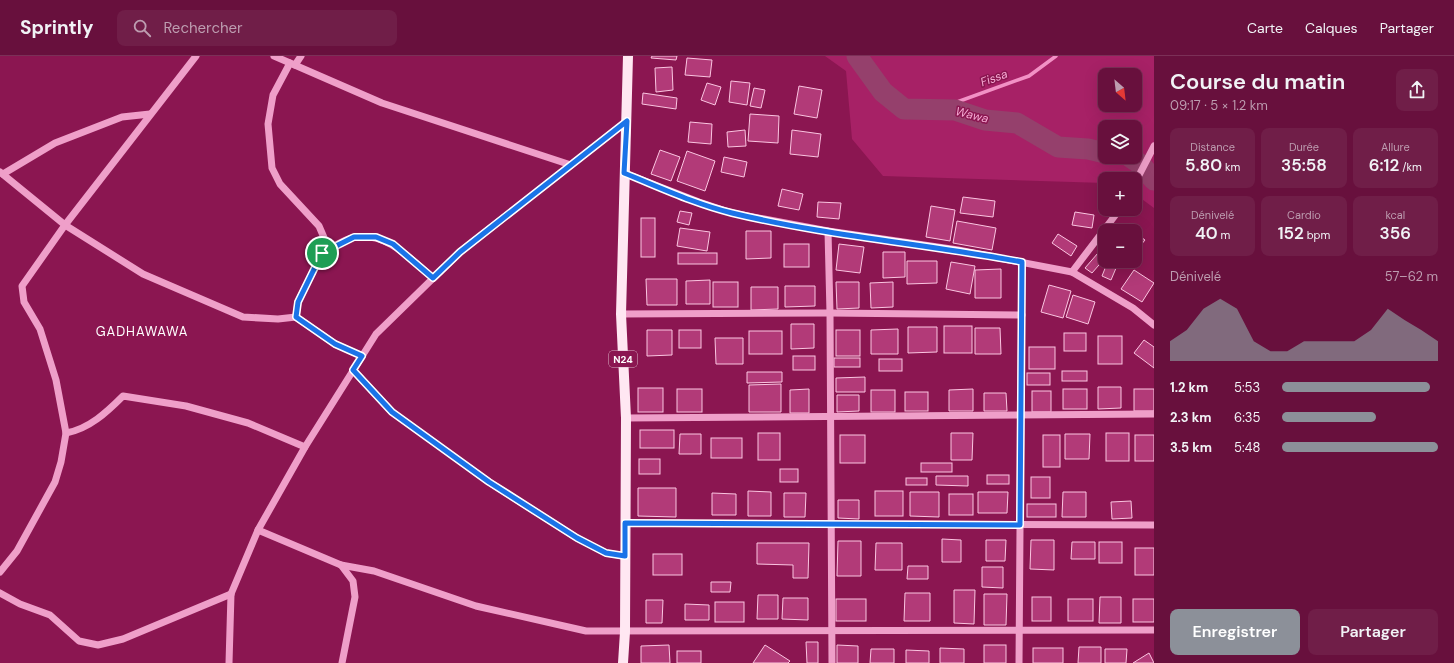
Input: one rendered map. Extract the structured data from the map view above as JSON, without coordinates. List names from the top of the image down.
{
  "streets": {
    "main road": ["N24"]
  },
  "districts": ["GADHAWAWA"],
  "water": ["Fissa", "Wawa"],
  "north": "bottom right",
  "page": {
    "header": "Sprintly",
    "search": "Rechercher",
    "nav": ["Carte", "Calques", "Partager"],
    "heading": ["Course du matin", "09:17 · 5 × 1.2 km"],
    "map_buttons": ["+", "−"],
    "stats": [
      ["Distance", "5.80 km"],
      ["Durée", "35:58"],
      ["Allure", "6:12 /km"],
      ["Dénivelé", "40 m"],
      ["Cardio", "152 bpm"],
      ["kcal", "356"]
    ],
    "chart": ["Dénivelé", "57–62 m"],
    "list": [
      {
        "name": "1.2 km",
        "note": "5:53"
      },
      {
        "name": "2.3 km",
        "note": "6:35"
      },
      {
        "name": "3.5 km",
        "note": "5:48"
      }
    ],
    "buttons": ["Enregistrer", "Partager"]
  }
}
